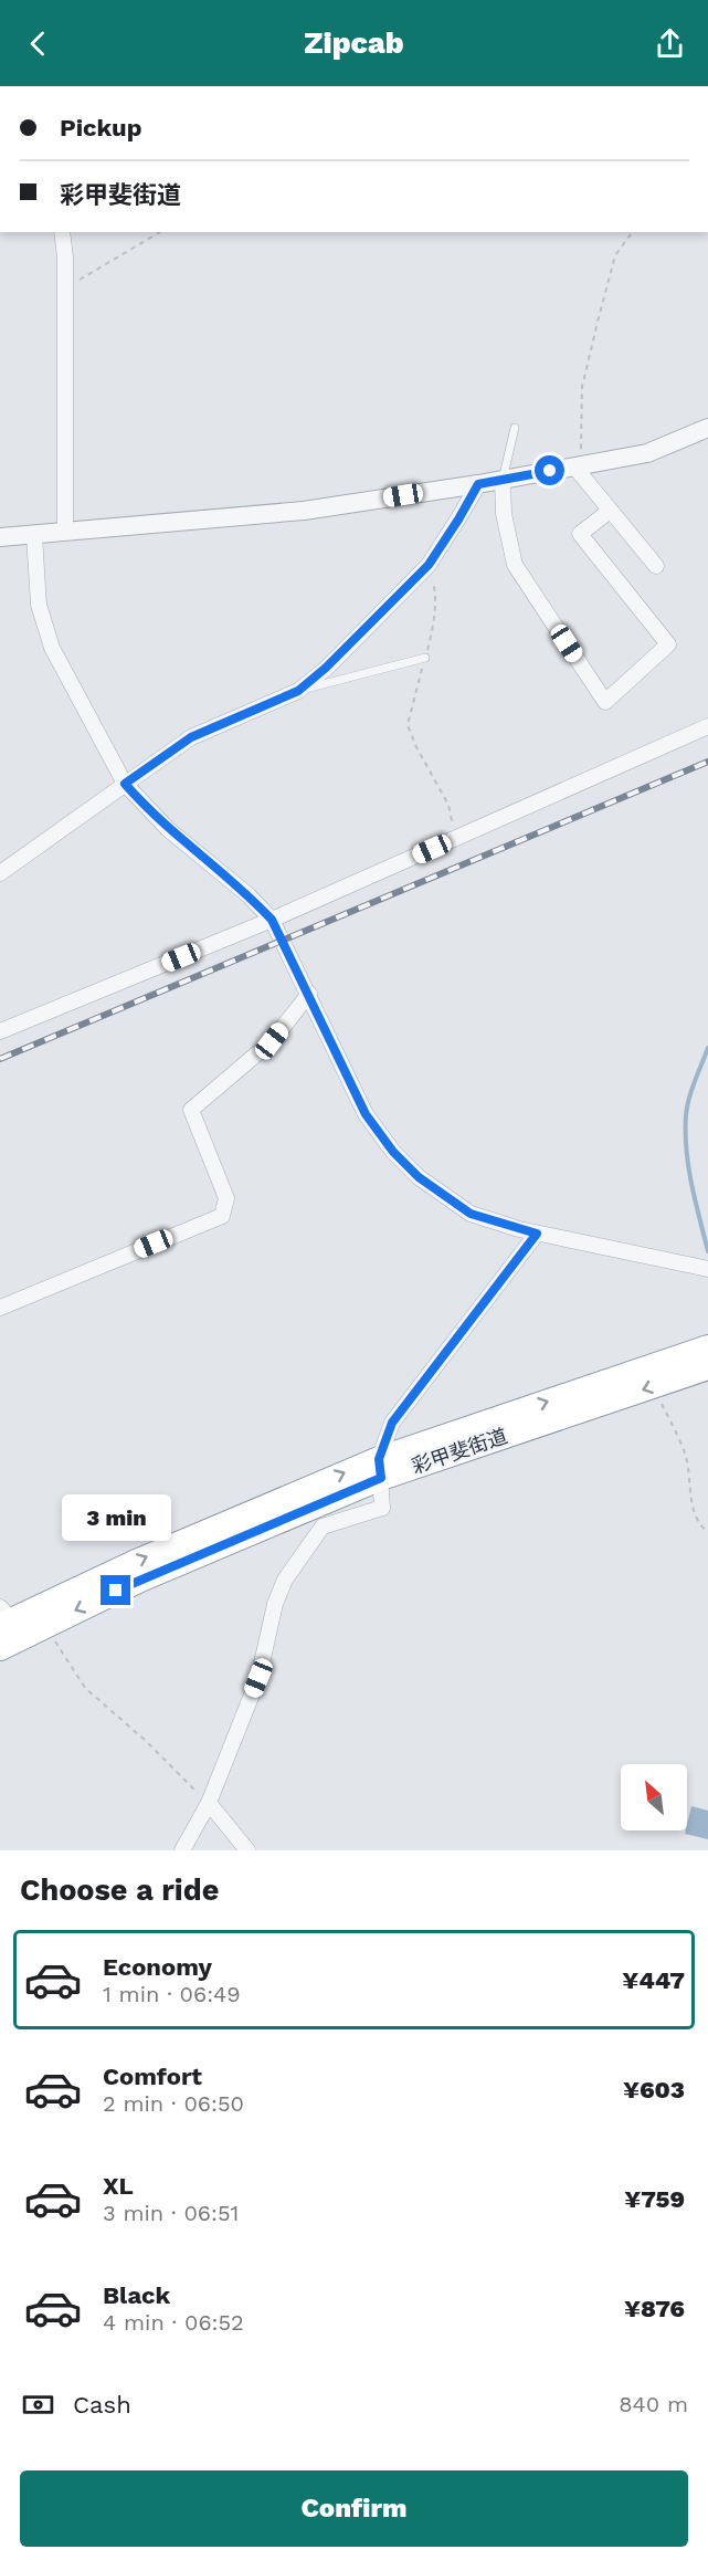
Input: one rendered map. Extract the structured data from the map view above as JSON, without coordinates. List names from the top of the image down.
{
  "streets": {
    "highway": ["彩甲斐街道"]
  },
  "north": "top left",
  "page": {
    "header": "Zipcab",
    "banner": ["Pickup", "彩甲斐街道"],
    "bubble": "3 min",
    "heading": "Choose a ride",
    "list": [
      {
        "name": "Economy",
        "note": "1 min · 06:49",
        "value": "¥447"
      },
      {
        "name": "Comfort",
        "note": "2 min · 06:50",
        "value": "¥603"
      },
      {
        "name": "XL",
        "note": "3 min · 06:51",
        "value": "¥759"
      },
      {
        "name": "Black",
        "note": "4 min · 06:52",
        "value": "¥876"
      }
    ],
    "pay": ["Cash", "840 m"],
    "buttons": "Confirm"
  }
}
